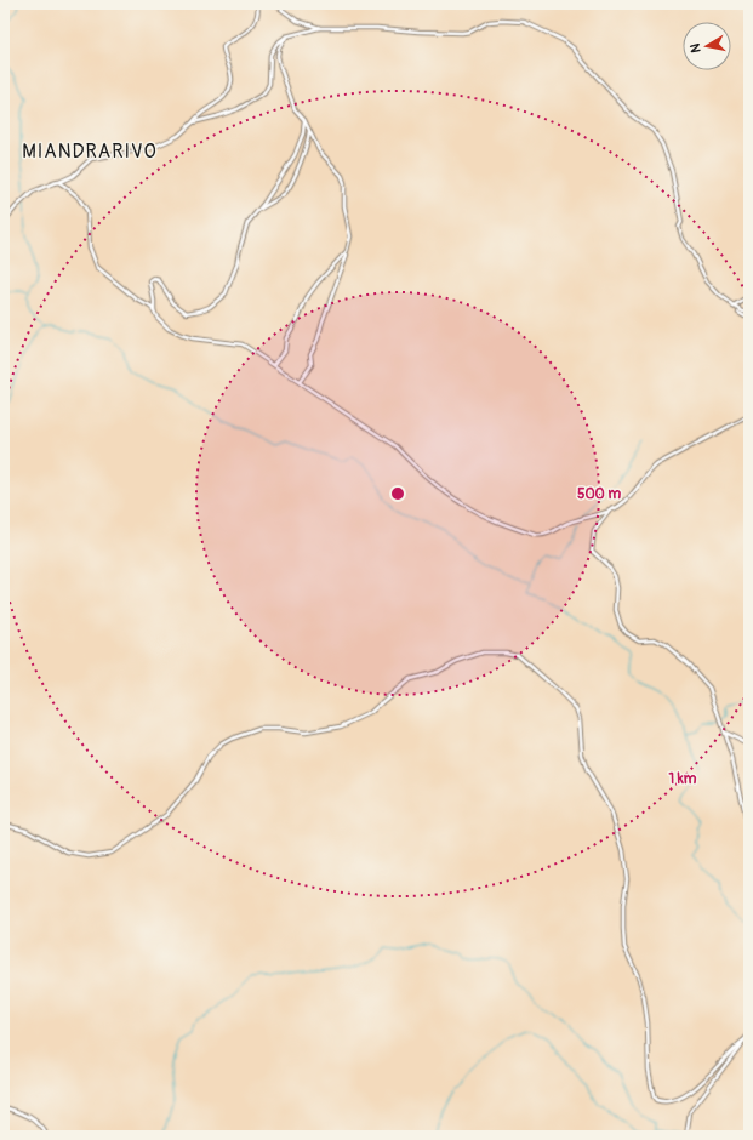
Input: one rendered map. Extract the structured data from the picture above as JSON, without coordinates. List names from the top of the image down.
{
  "districts": ["MIANDRARIVO"],
  "north": "left",
  "rings": ["500 m", "1 km"]
}
